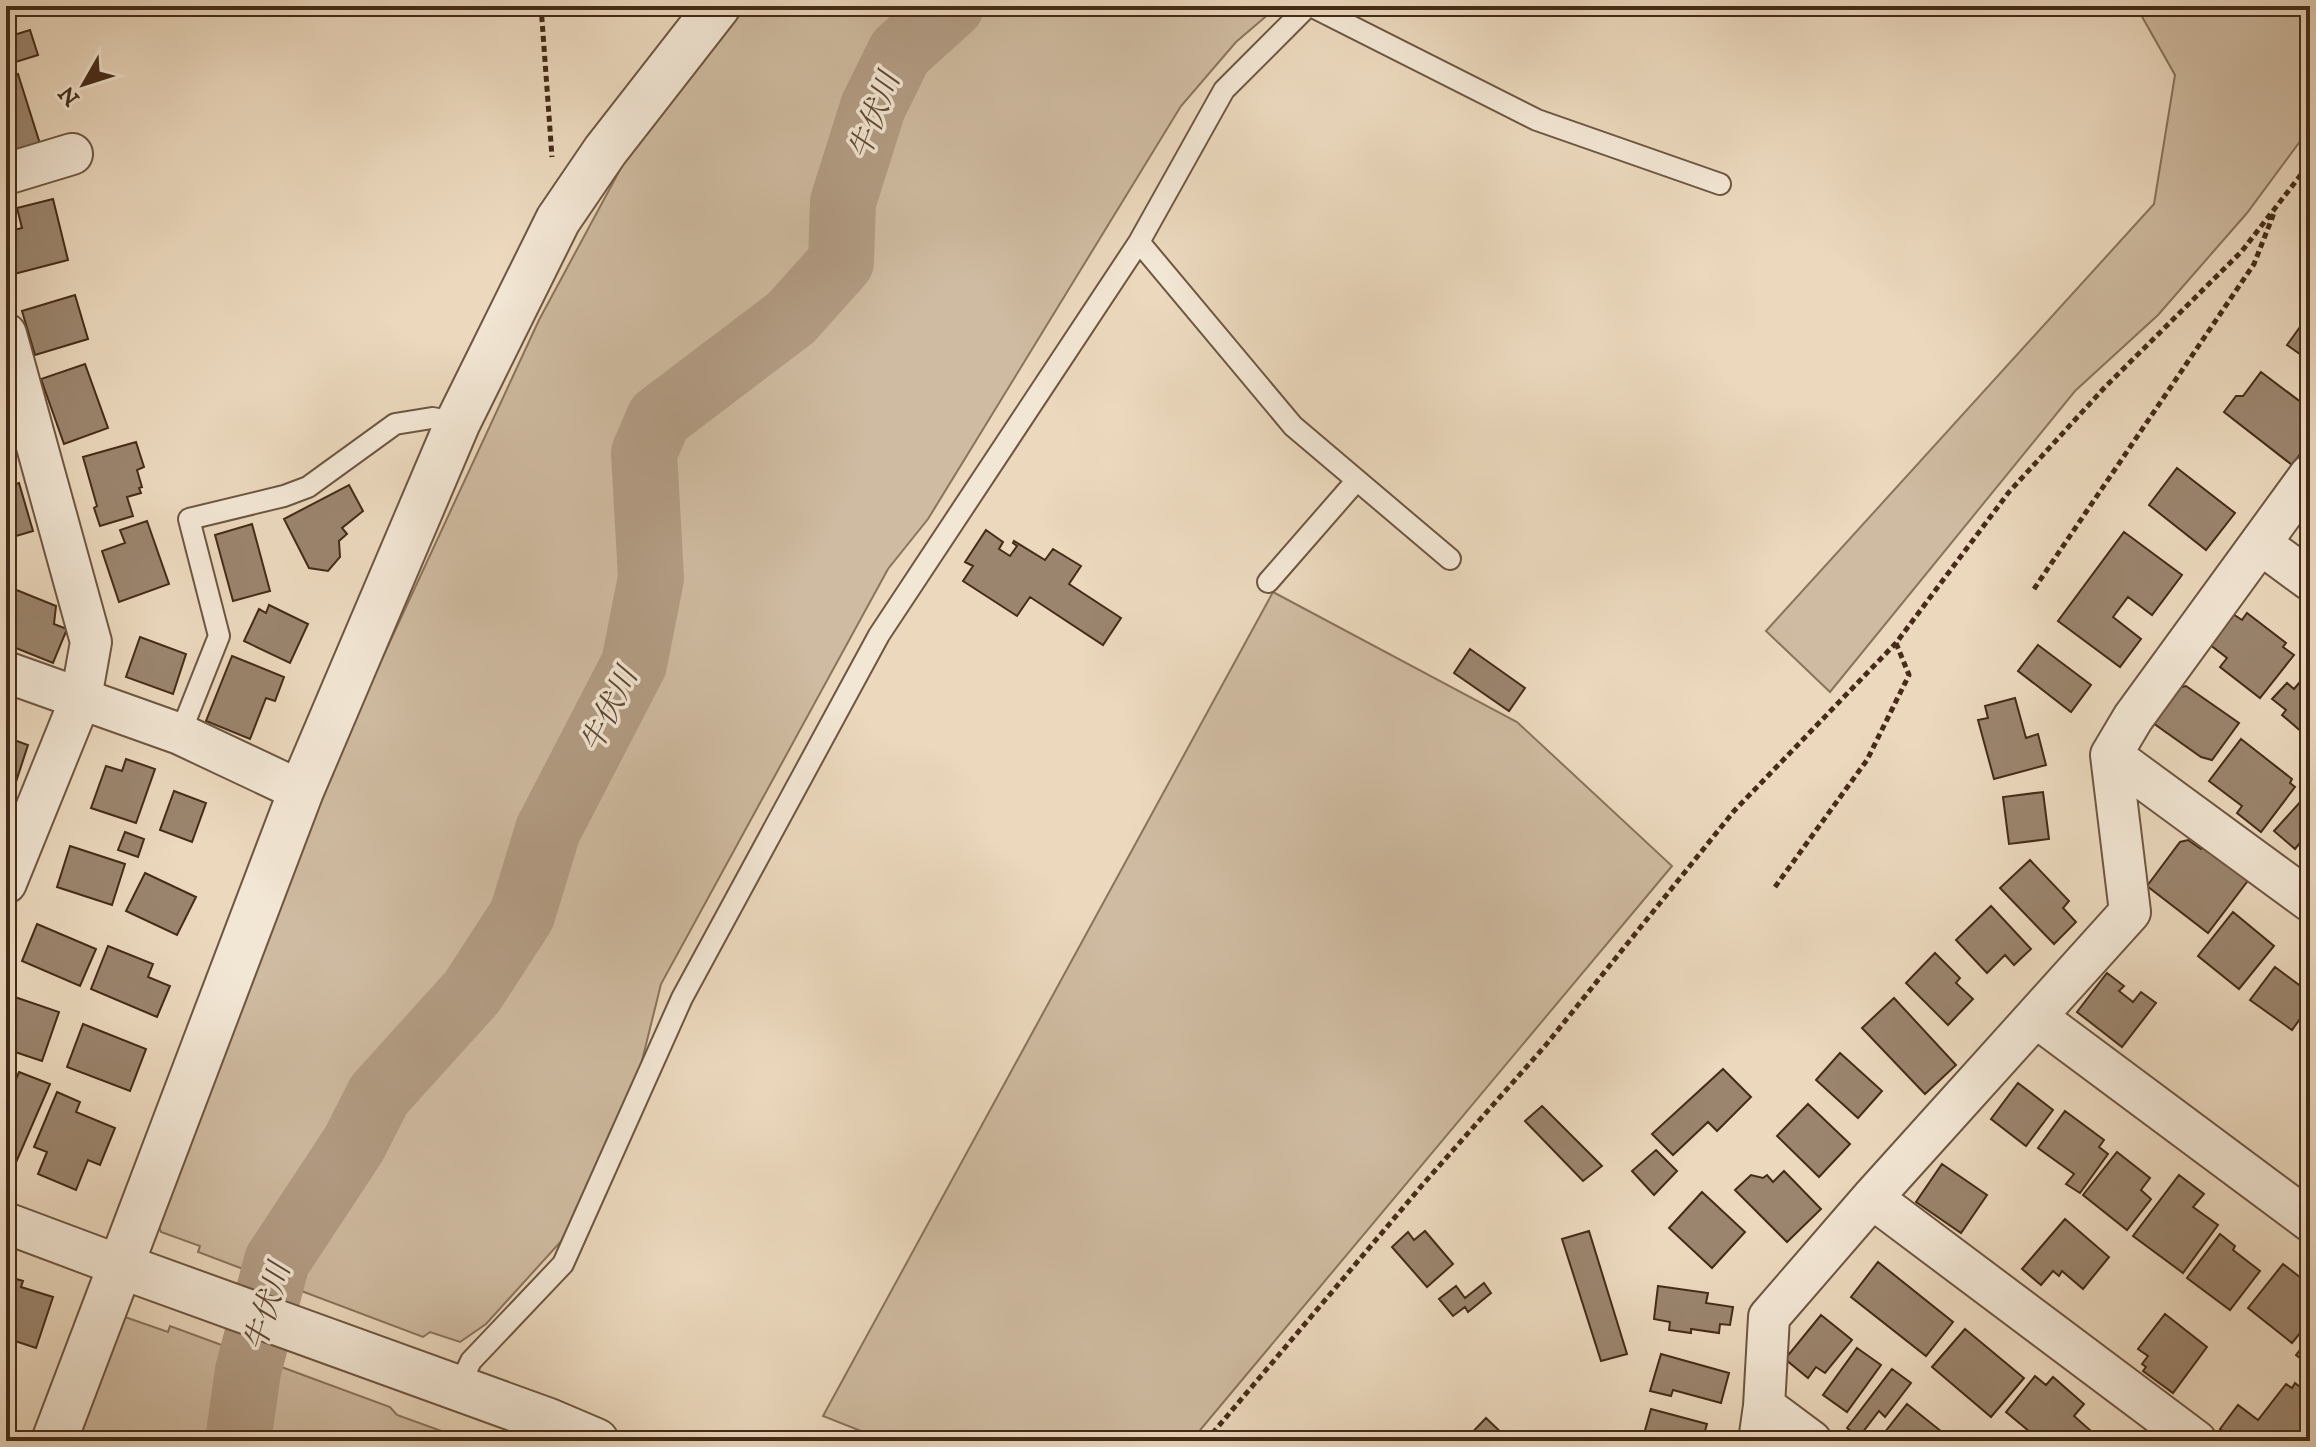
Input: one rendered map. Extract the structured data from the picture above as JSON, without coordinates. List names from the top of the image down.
{
  "water": ["牛伏川"],
  "north": "bottom left"
}
